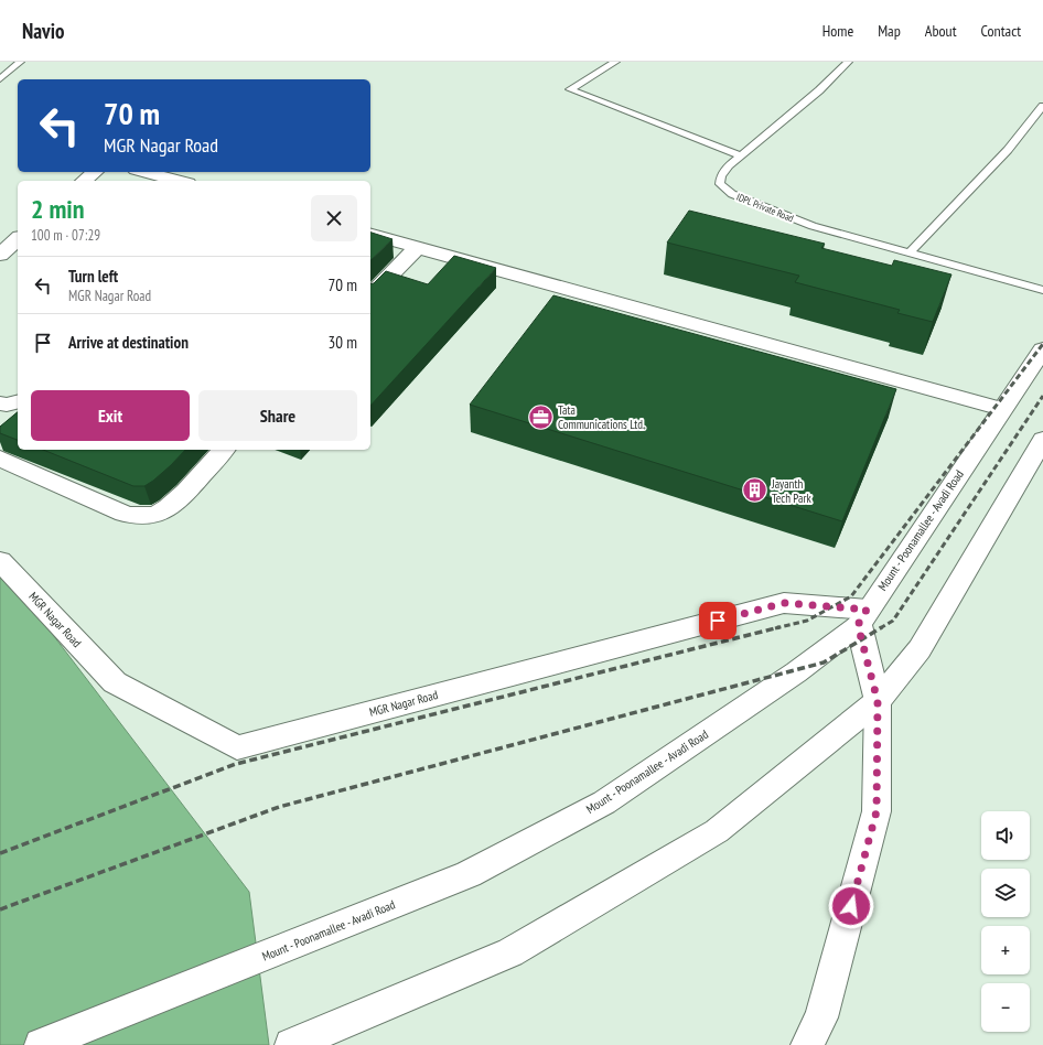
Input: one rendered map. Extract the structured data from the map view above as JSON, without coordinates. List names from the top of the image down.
{
  "streets": {
    "street": ["Mount - Poonamallee - Avadi Road", "MGR Nagar Road"],
    "lane": ["IDPL Private Road"]
  },
  "crossings": [
    ["Mount - Poonamallee - Avadi Road", "MGR Nagar Road"]
  ],
  "places": {
    "office": ["Tata Communications Ltd."],
    "building": ["Jayanth Tech Park"]
  },
  "page": {
    "header": "Navio",
    "nav": [
      "Home",
      "Map",
      "About",
      "Contact"
    ],
    "turn": ["70 m", "MGR Nagar Road"],
    "heading": ["2 min", "100 m · 07:29"],
    "list": [
      {
        "name": "Turn left",
        "note": "MGR Nagar Road",
        "value": "70 m"
      },
      {
        "name": "Arrive at destination",
        "value": "30 m"
      }
    ],
    "buttons": ["Exit", "Share"],
    "map_buttons": ["+", "−"]
  }
}
